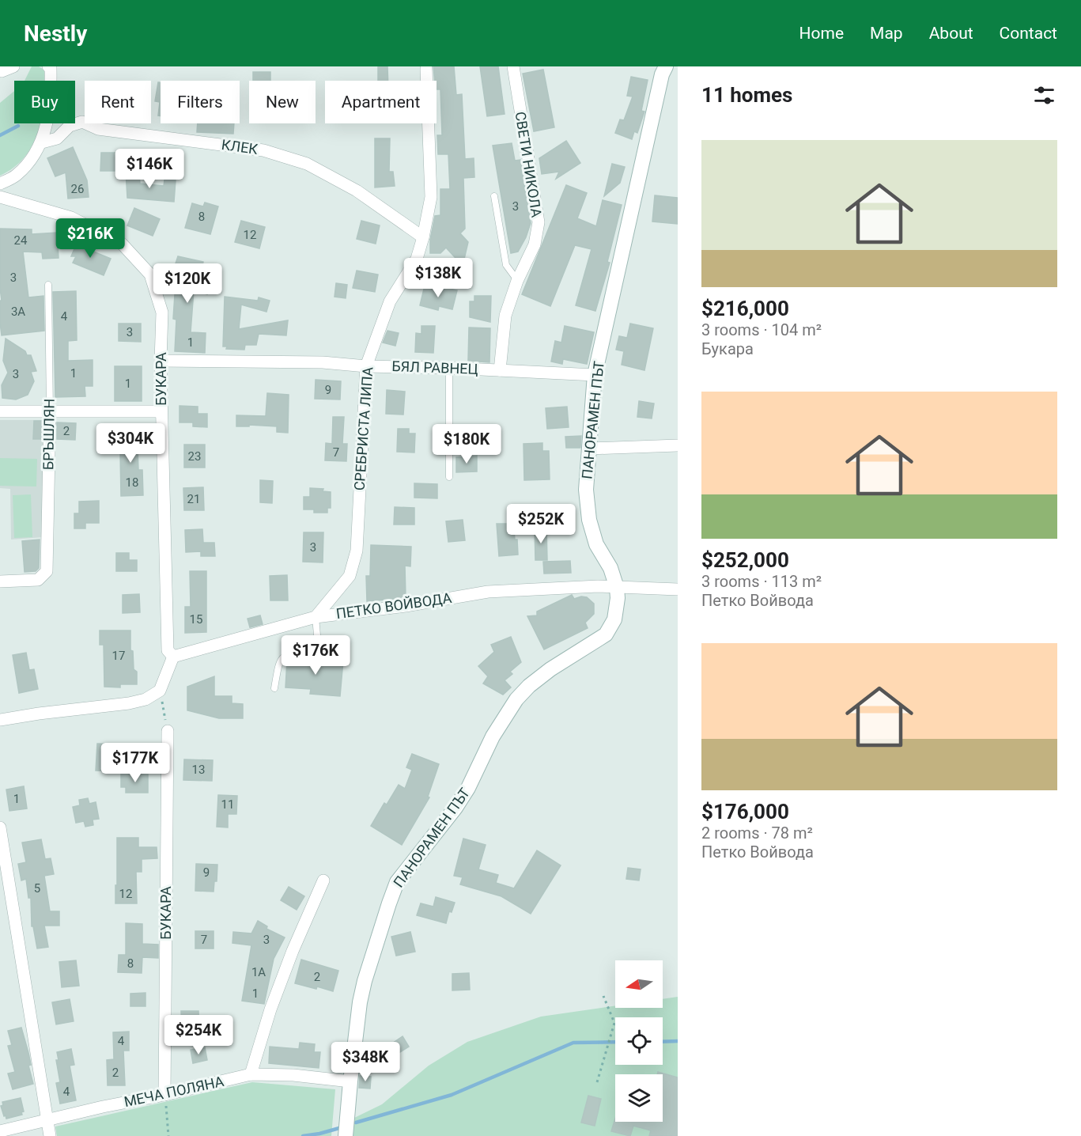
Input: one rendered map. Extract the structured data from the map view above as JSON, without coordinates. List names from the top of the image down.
{
  "streets": {
    "main road": ["ПАНОРАМЕН ПЪТ"],
    "street": [
      "КЛЕК",
      "СВЕТИ НИКОЛА",
      "БЯЛ РАВНЕЦ",
      "БУКАРА",
      "СРЕБРИСТА ЛИПА",
      "БРЪШЛЯН",
      "ПЕТКО ВОЙВОДА",
      "МЕЧА ПОЛЯНА"
    ]
  },
  "crossings": [
    ["КЛЕК", "СРЕБРИСТА ЛИПА"],
    ["СВЕТИ НИКОЛА", "БЯЛ РАВНЕЦ"],
    ["БЯЛ РАВНЕЦ", "БУКАРА"],
    ["БЯЛ РАВНЕЦ", "ПАНОРАМЕН ПЪТ"],
    ["БЯЛ РАВНЕЦ", "СРЕБРИСТА ЛИПА"],
    ["БУКАРА", "ПЕТКО ВОЙВОДА"],
    ["БУКАРА", "МЕЧА ПОЛЯНА"],
    ["ПАНОРАМЕН ПЪТ", "ПЕТКО ВОЙВОДА"],
    ["ПАНОРАМЕН ПЪТ", "МЕЧА ПОЛЯНА"],
    ["СРЕБРИСТА ЛИПА", "ПЕТКО ВОЙВОДА"]
  ],
  "house_numbers": [
    "26",
    "3",
    "8",
    "12",
    "24",
    "3",
    "3А",
    "4",
    "3",
    "1",
    "1",
    "3",
    "1",
    "9",
    "2",
    "7",
    "23",
    "18",
    "21",
    "3",
    "15",
    "17",
    "13",
    "1",
    "11",
    "9",
    "5",
    "12",
    "7",
    "3",
    "8",
    "1А",
    "2",
    "1",
    "4",
    "2",
    "4"
  ],
  "north": "left",
  "page": {
    "header": "Nestly",
    "nav": [
      "Home",
      "Map",
      "About",
      "Contact"
    ],
    "heading": "11 homes",
    "chip": [
      "Buy",
      "Rent",
      "Filters",
      "New",
      "Apartment"
    ],
    "list": [
      {
        "name": "$216,000",
        "note": "3 rooms · 104 m² · Букара"
      },
      {
        "name": "$252,000",
        "note": "3 rooms · 113 m² · Петко Войвода"
      },
      {
        "name": "$176,000",
        "note": "2 rooms · 78 m² · Петко Войвода"
      }
    ],
    "price": [
      "$146K",
      "$216K",
      "$138K",
      "$120K",
      "$304K",
      "$180K",
      "$252K",
      "$176K",
      "$177K",
      "$254K",
      "$348K"
    ]
  }
}
